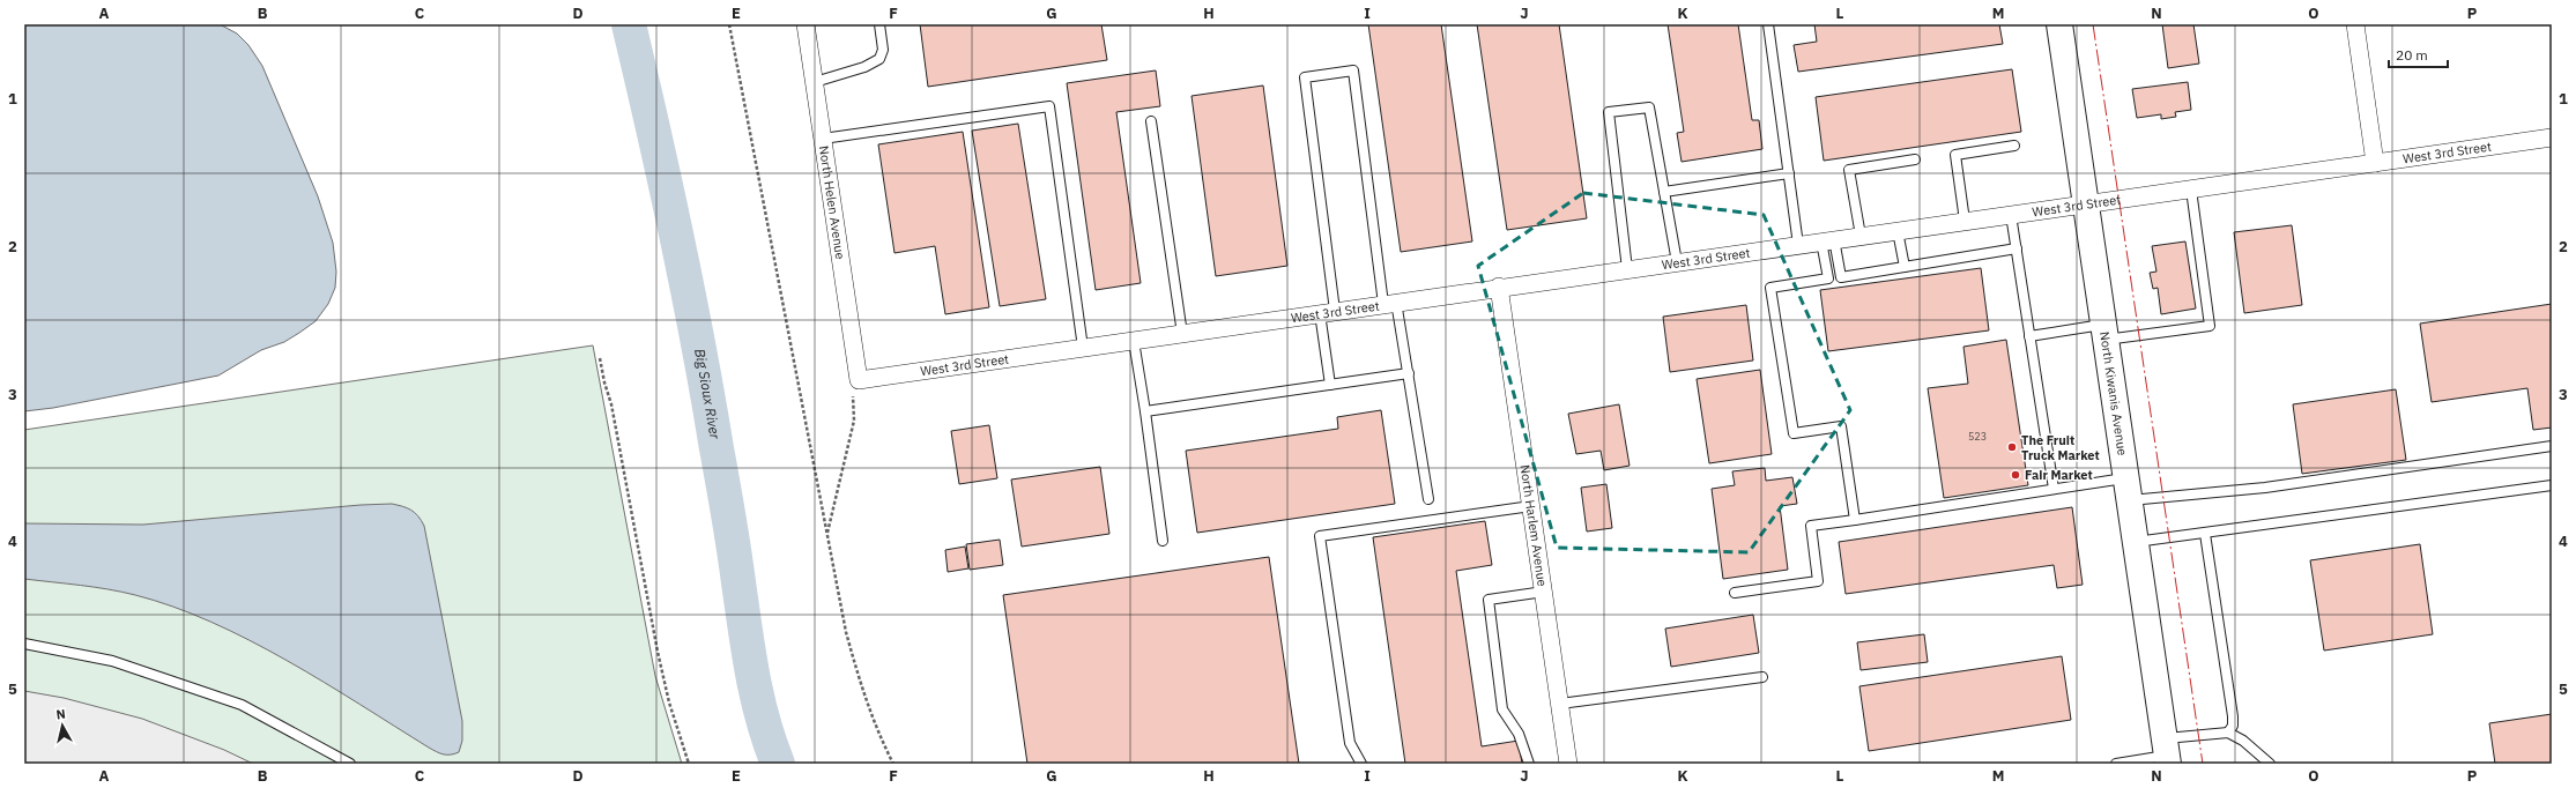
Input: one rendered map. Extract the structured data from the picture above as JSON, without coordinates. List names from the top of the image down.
{
  "streets": {
    "main road": ["North Kiwanis Avenue"],
    "street": ["West 3rd Street", "North Helen Avenue", "North Harlem Avenue"]
  },
  "crossings": [
    ["West 3rd Street", "North Helen Avenue"],
    ["West 3rd Street", "North Kiwanis Avenue"],
    ["West 3rd Street", "North Harlem Avenue"]
  ],
  "water": ["Big Sioux River"],
  "places": ["The Fruit Truck Market", "Fair Market"],
  "house_numbers": ["523"],
  "scale_bar": "20 m",
  "north": "top",
  "grid": {
    "columns": [
      "A",
      "B",
      "C",
      "D",
      "E",
      "F",
      "G",
      "H",
      "I",
      "J",
      "K",
      "L",
      "M",
      "N",
      "O",
      "P"
    ],
    "rows": [
      "1",
      "2",
      "3",
      "4",
      "5"
    ]
  }
}
